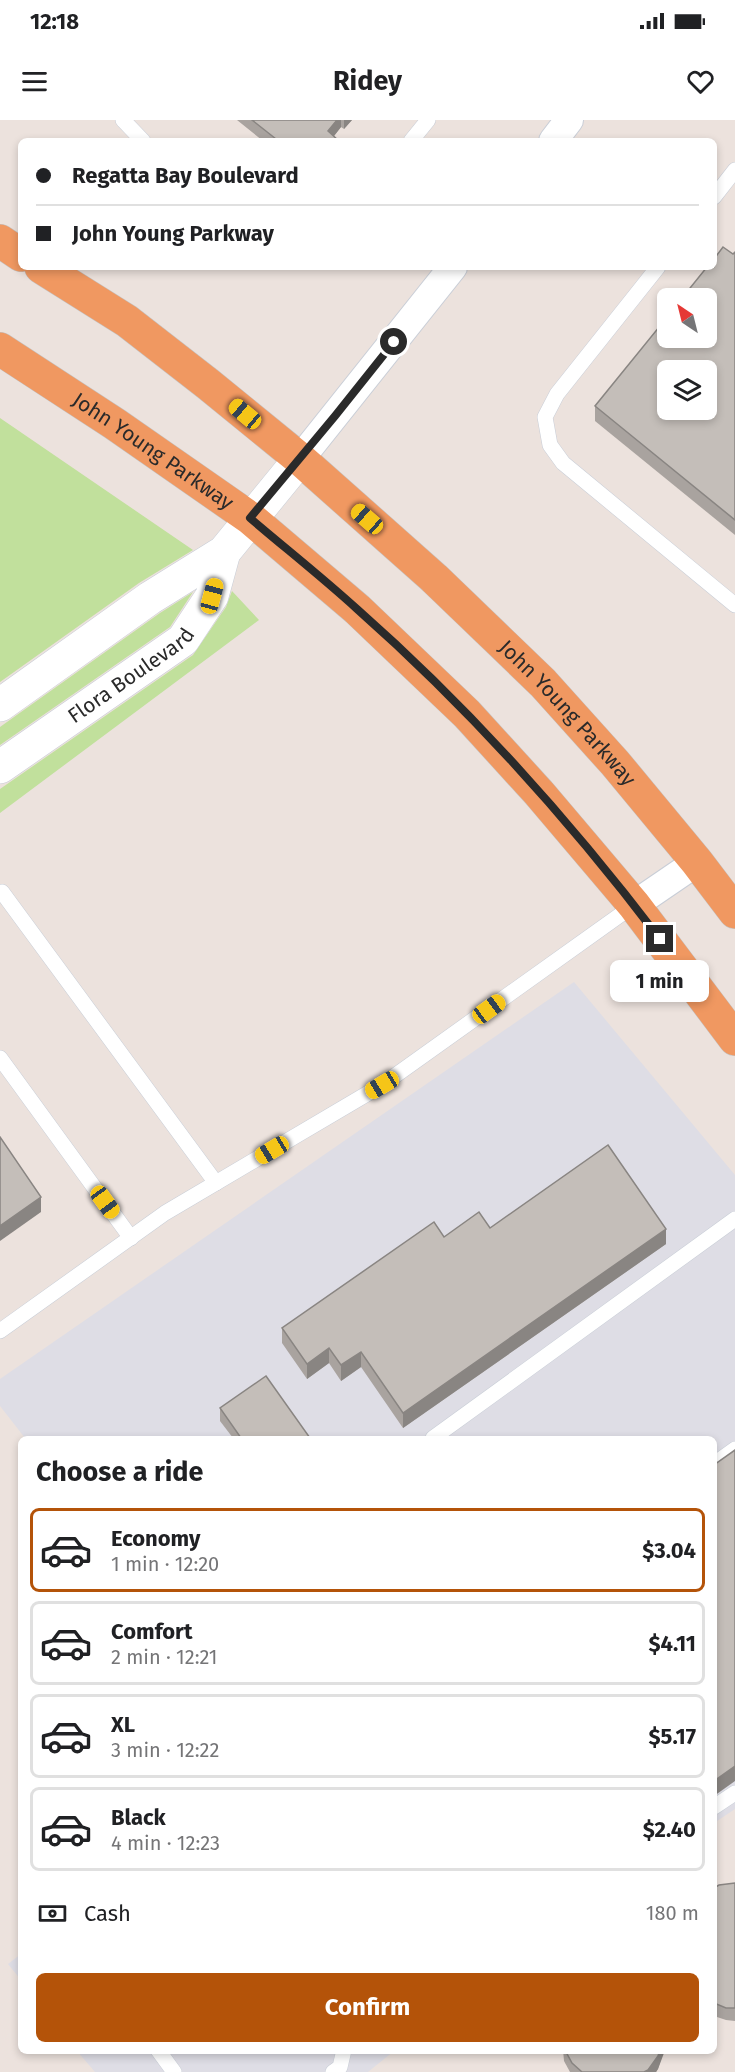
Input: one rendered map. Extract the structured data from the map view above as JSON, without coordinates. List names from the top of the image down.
{
  "streets": {
    "highway": ["John Young Parkway"],
    "street": ["Flora Boulevard"]
  },
  "crossings": [
    ["John Young Parkway", "Flora Boulevard"]
  ],
  "north": "top left",
  "page": {
    "status": "12:18",
    "header": "Ridey",
    "banner": ["Regatta Bay Boulevard", "John Young Parkway"],
    "bubble": "1 min",
    "heading": "Choose a ride",
    "list": [
      {
        "name": "Economy",
        "note": "1 min · 12:20",
        "value": "$3.04"
      },
      {
        "name": "Comfort",
        "note": "2 min · 12:21",
        "value": "$4.11"
      },
      {
        "name": "XL",
        "note": "3 min · 12:22",
        "value": "$5.17"
      },
      {
        "name": "Black",
        "note": "4 min · 12:23",
        "value": "$2.40"
      }
    ],
    "pay": ["Cash", "180 m"],
    "buttons": "Confirm"
  }
}
